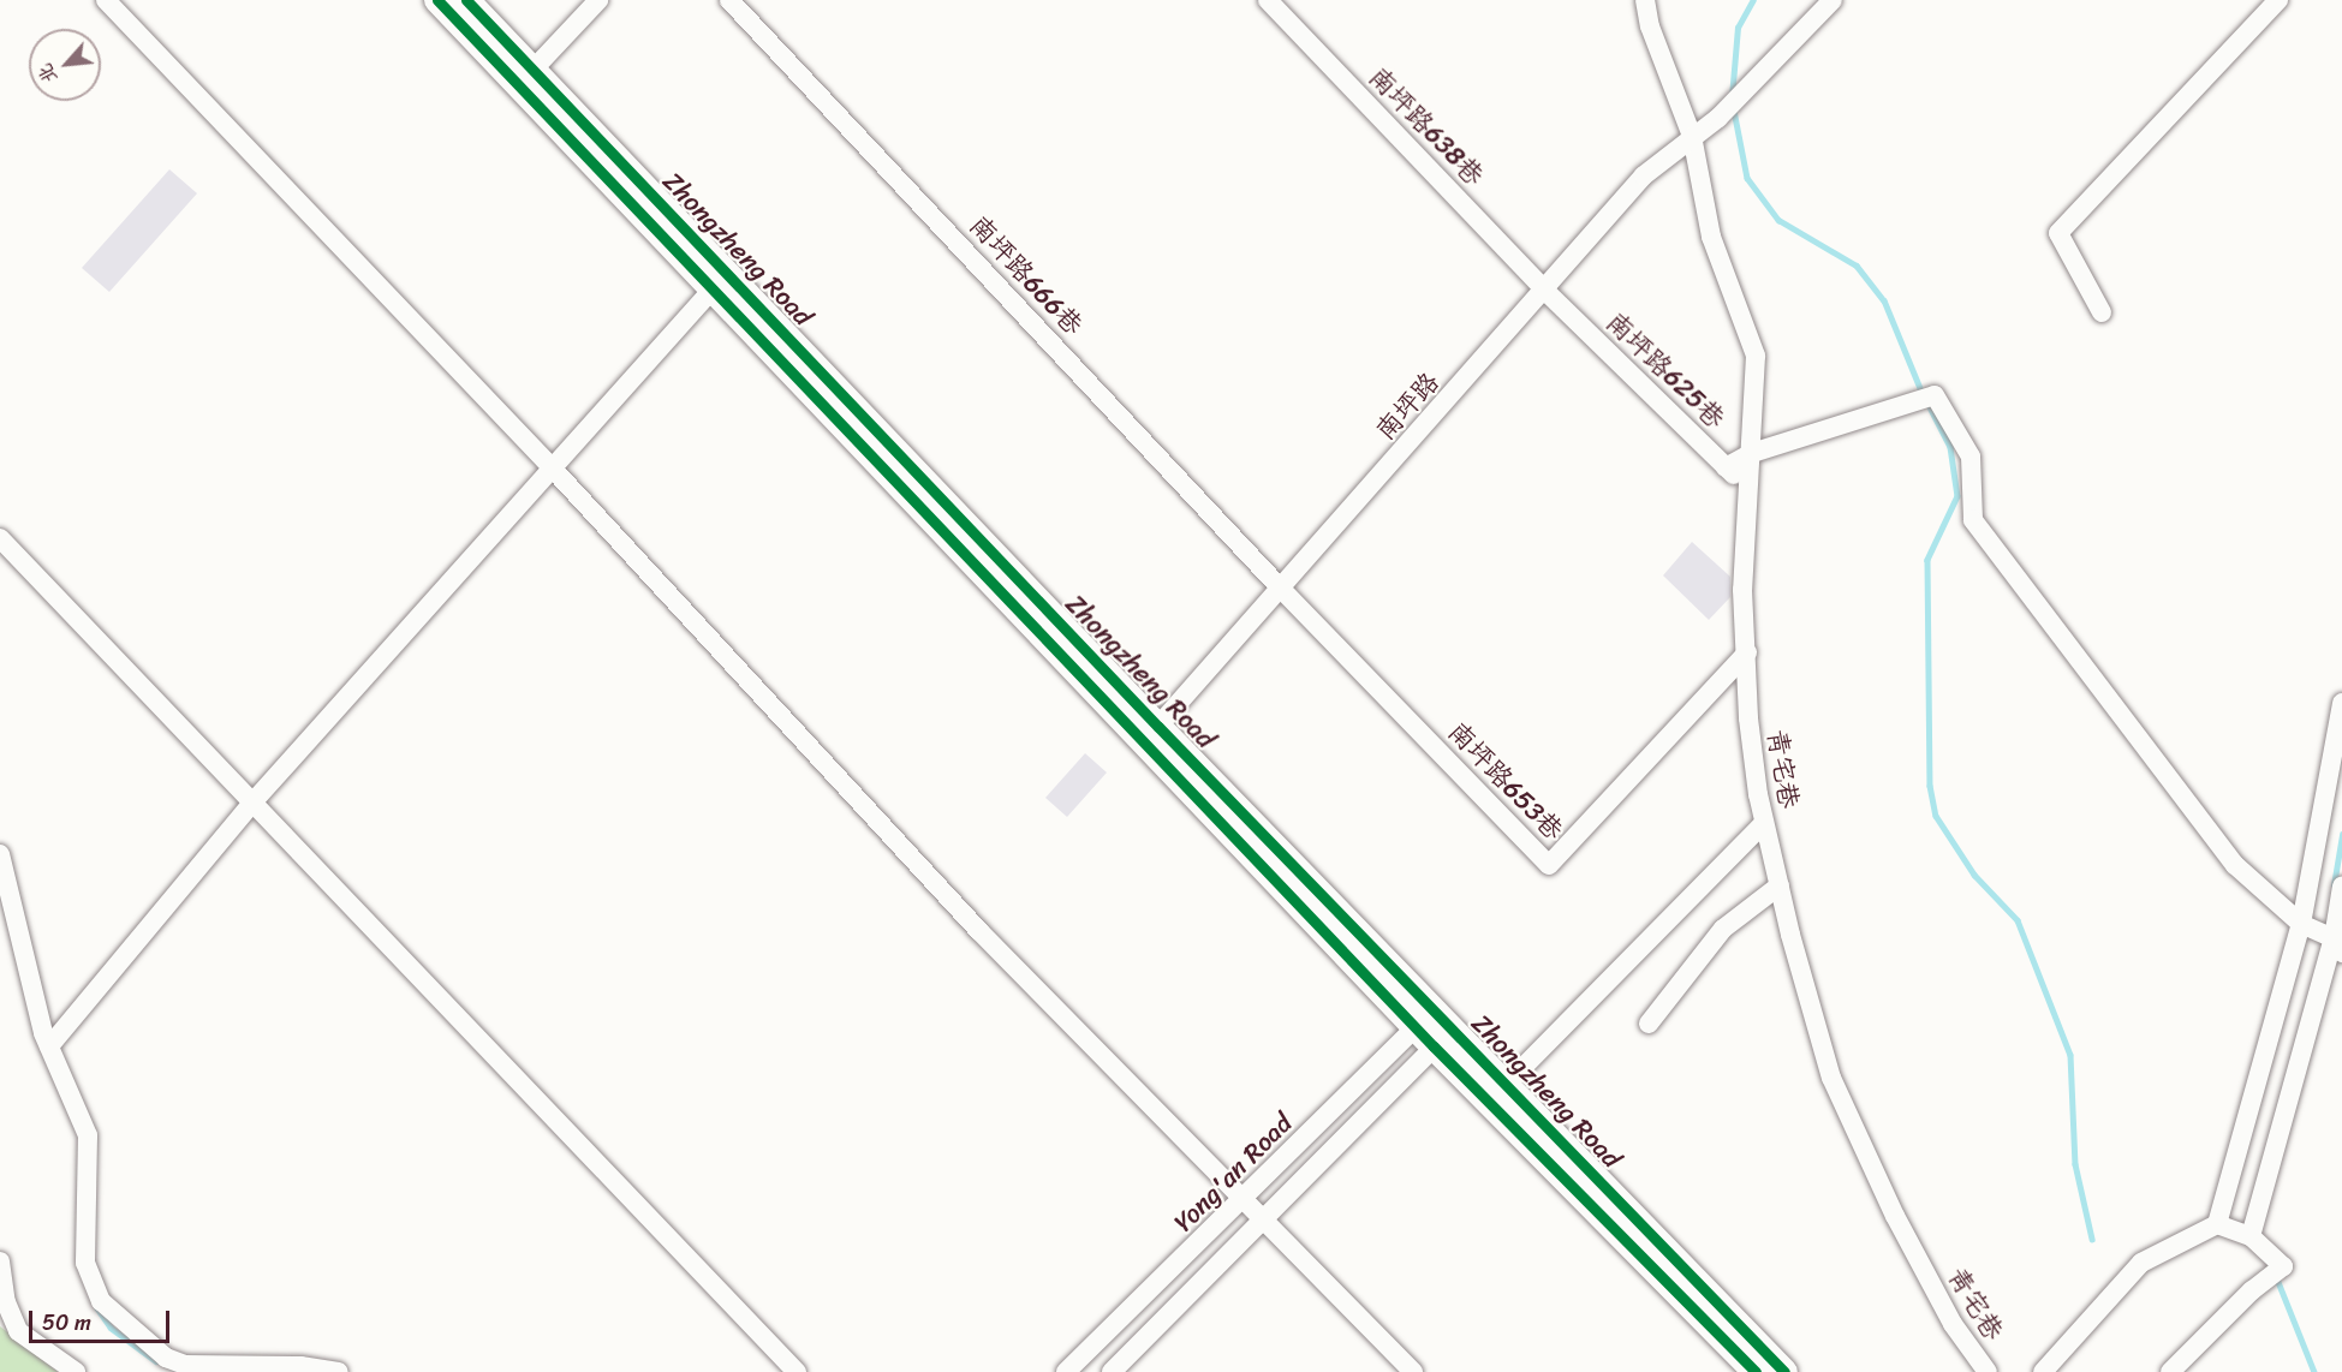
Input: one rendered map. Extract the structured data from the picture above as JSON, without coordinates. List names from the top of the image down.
{
  "streets": {
    "main road": ["Zhongzheng Road"],
    "street": [
      "南坪路638巷",
      "南坪路666巷",
      "南坪路625巷",
      "南坪路",
      "青宅巷",
      "南坪路653巷",
      "Yong'an Road"
    ]
  },
  "crossings": [
    ["南坪路638巷", "南坪路625巷"],
    ["南坪路638巷", "南坪路"],
    ["Zhongzheng Road", "南坪路"],
    ["Zhongzheng Road", "Yong'an Road"],
    ["南坪路666巷", "南坪路"],
    ["南坪路666巷", "南坪路653巷"],
    ["南坪路625巷", "南坪路"],
    ["南坪路625巷", "青宅巷"],
    ["南坪路", "青宅巷"],
    ["南坪路", "南坪路653巷"],
    ["青宅巷", "南坪路653巷"]
  ],
  "scale_bar": "50 m",
  "north": "bottom left"
}
